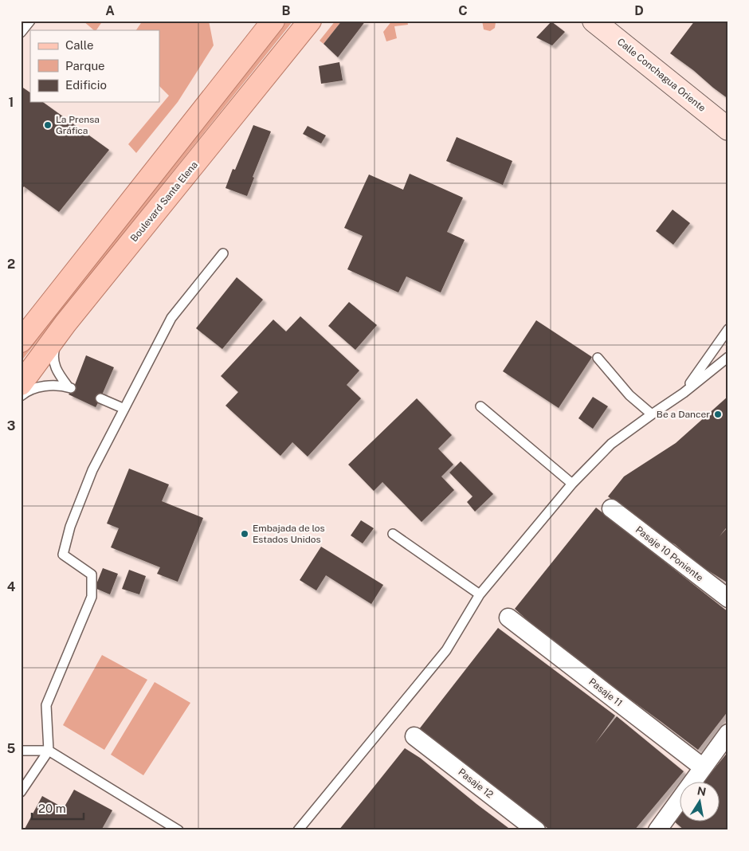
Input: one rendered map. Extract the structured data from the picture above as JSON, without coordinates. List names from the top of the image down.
{
  "streets": {
    "main road": ["Boulevard Santa Elena"],
    "street": [
      "Calle Conchagua Oriente",
      "Pasaje 10 Poniente",
      "Pasaje 11",
      "Pasaje 12"
    ]
  },
  "places": ["La Prensa Gráfica", "Be a Dancer", "Embajada de los Estados Unidos"],
  "legend": ["Calle", "Parque", "Edificio"],
  "scale_bar": "20 m",
  "north": "top",
  "grid": {
    "columns": [
      "A",
      "B",
      "C",
      "D"
    ],
    "rows": [
      "1",
      "2",
      "3",
      "4",
      "5"
    ]
  }
}
